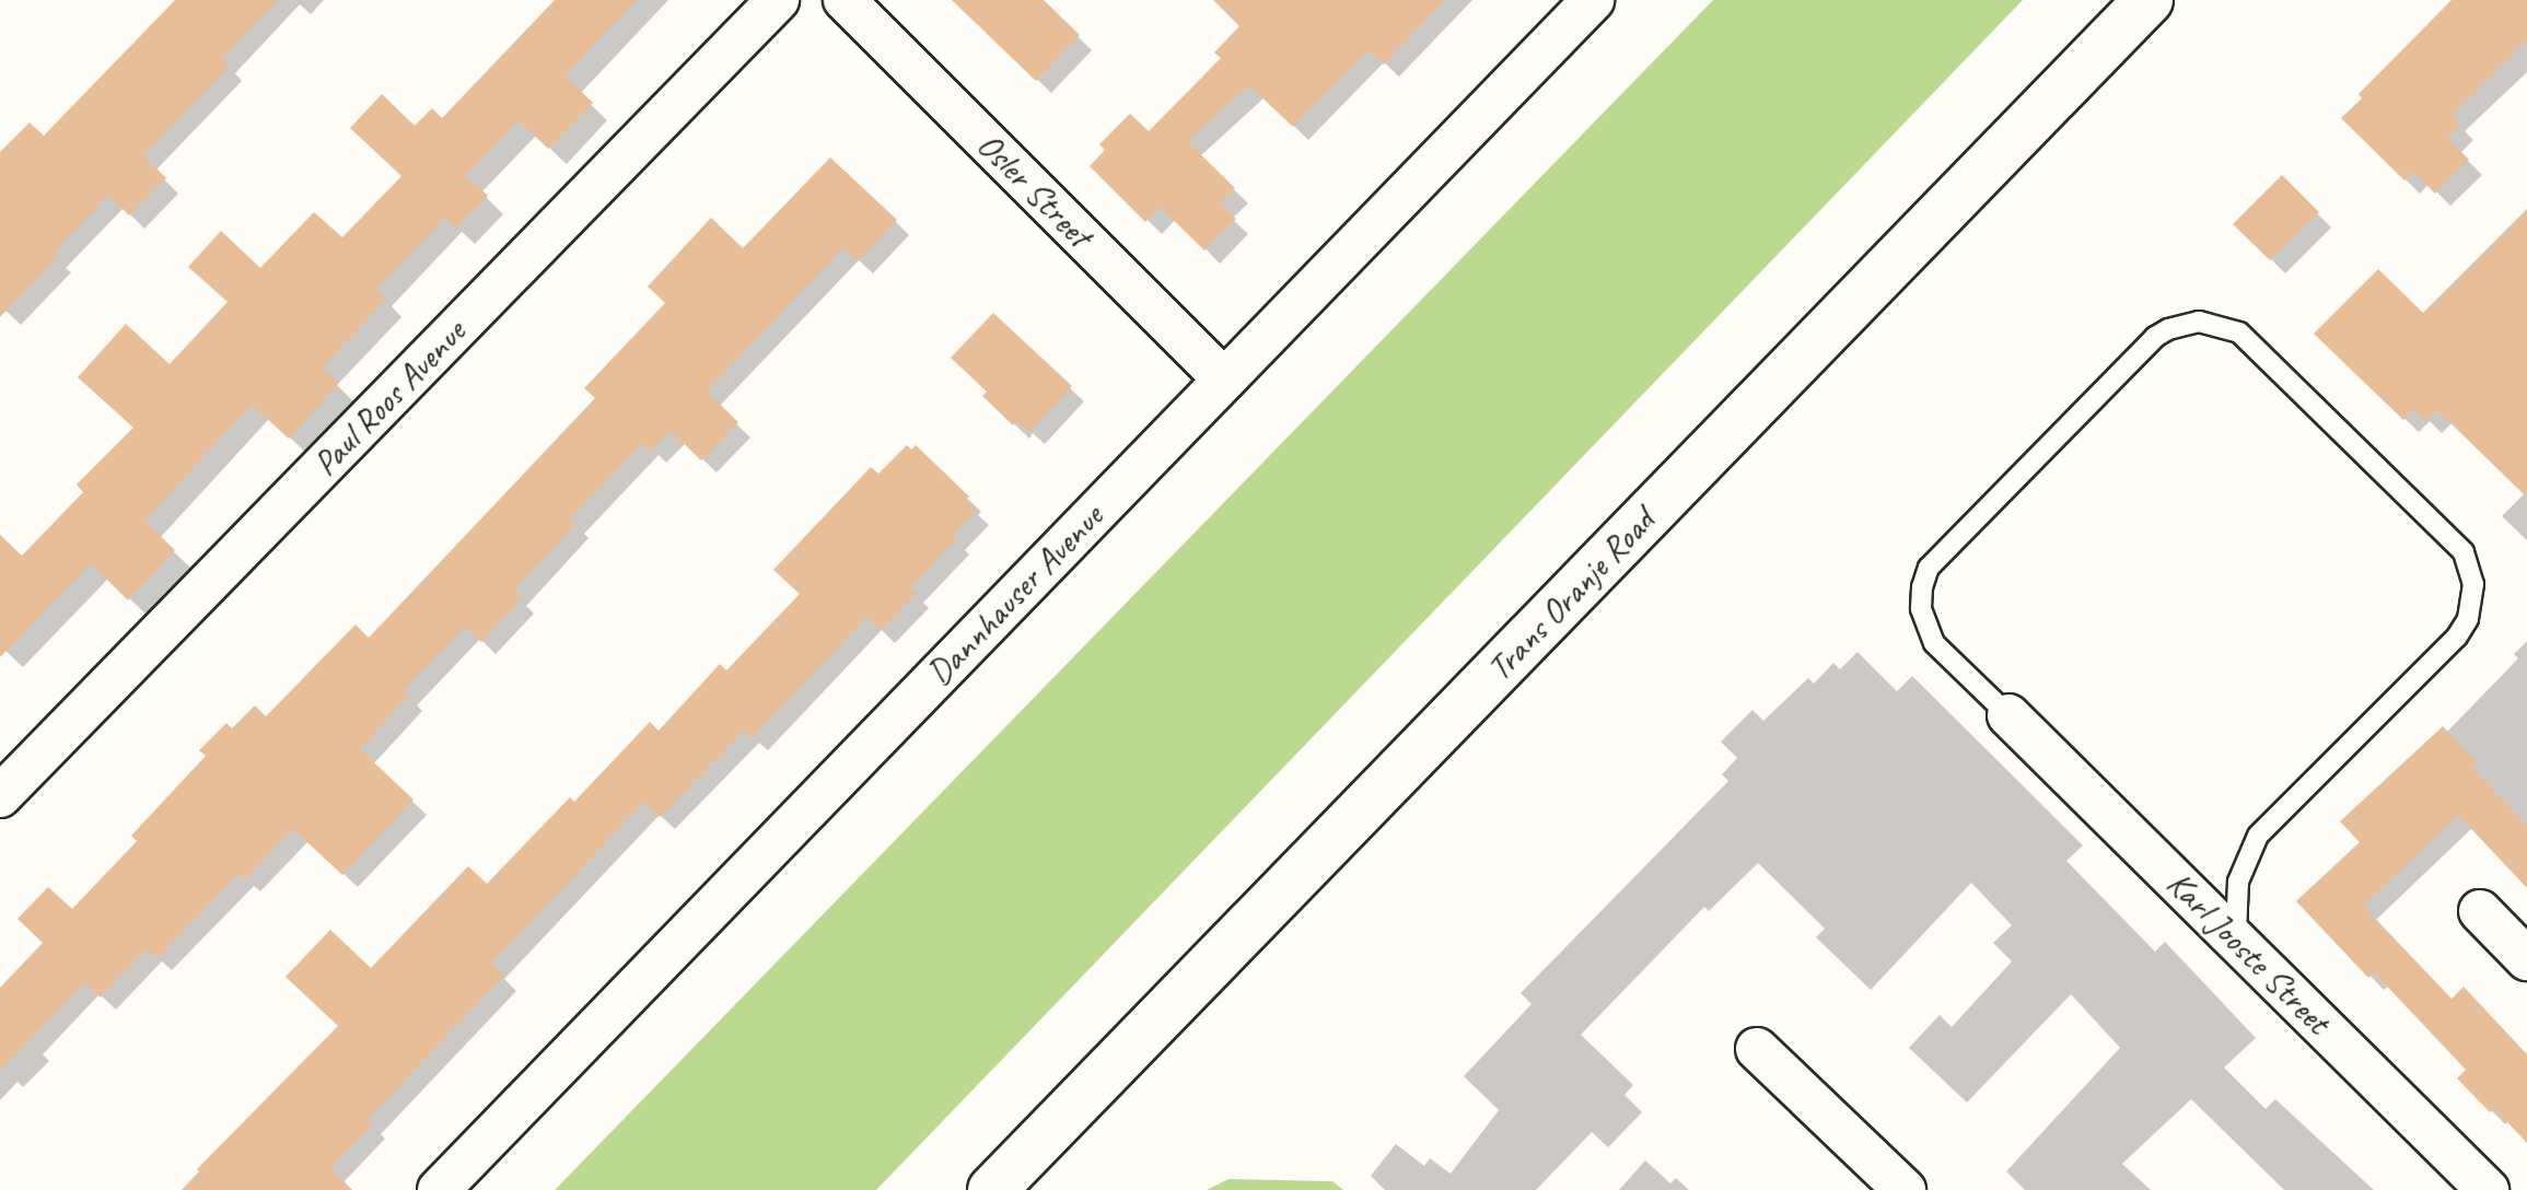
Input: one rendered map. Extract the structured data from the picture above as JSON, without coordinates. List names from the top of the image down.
{
  "streets": {
    "main road": ["Trans Oranje Road"],
    "street": [
      "Osler Street",
      "Paul Roos Avenue",
      "Dannhauser Avenue",
      "Karl Jooste Street"
    ]
  },
  "crossings": [
    ["Osler Street", "Dannhauser Avenue"]
  ]
}
